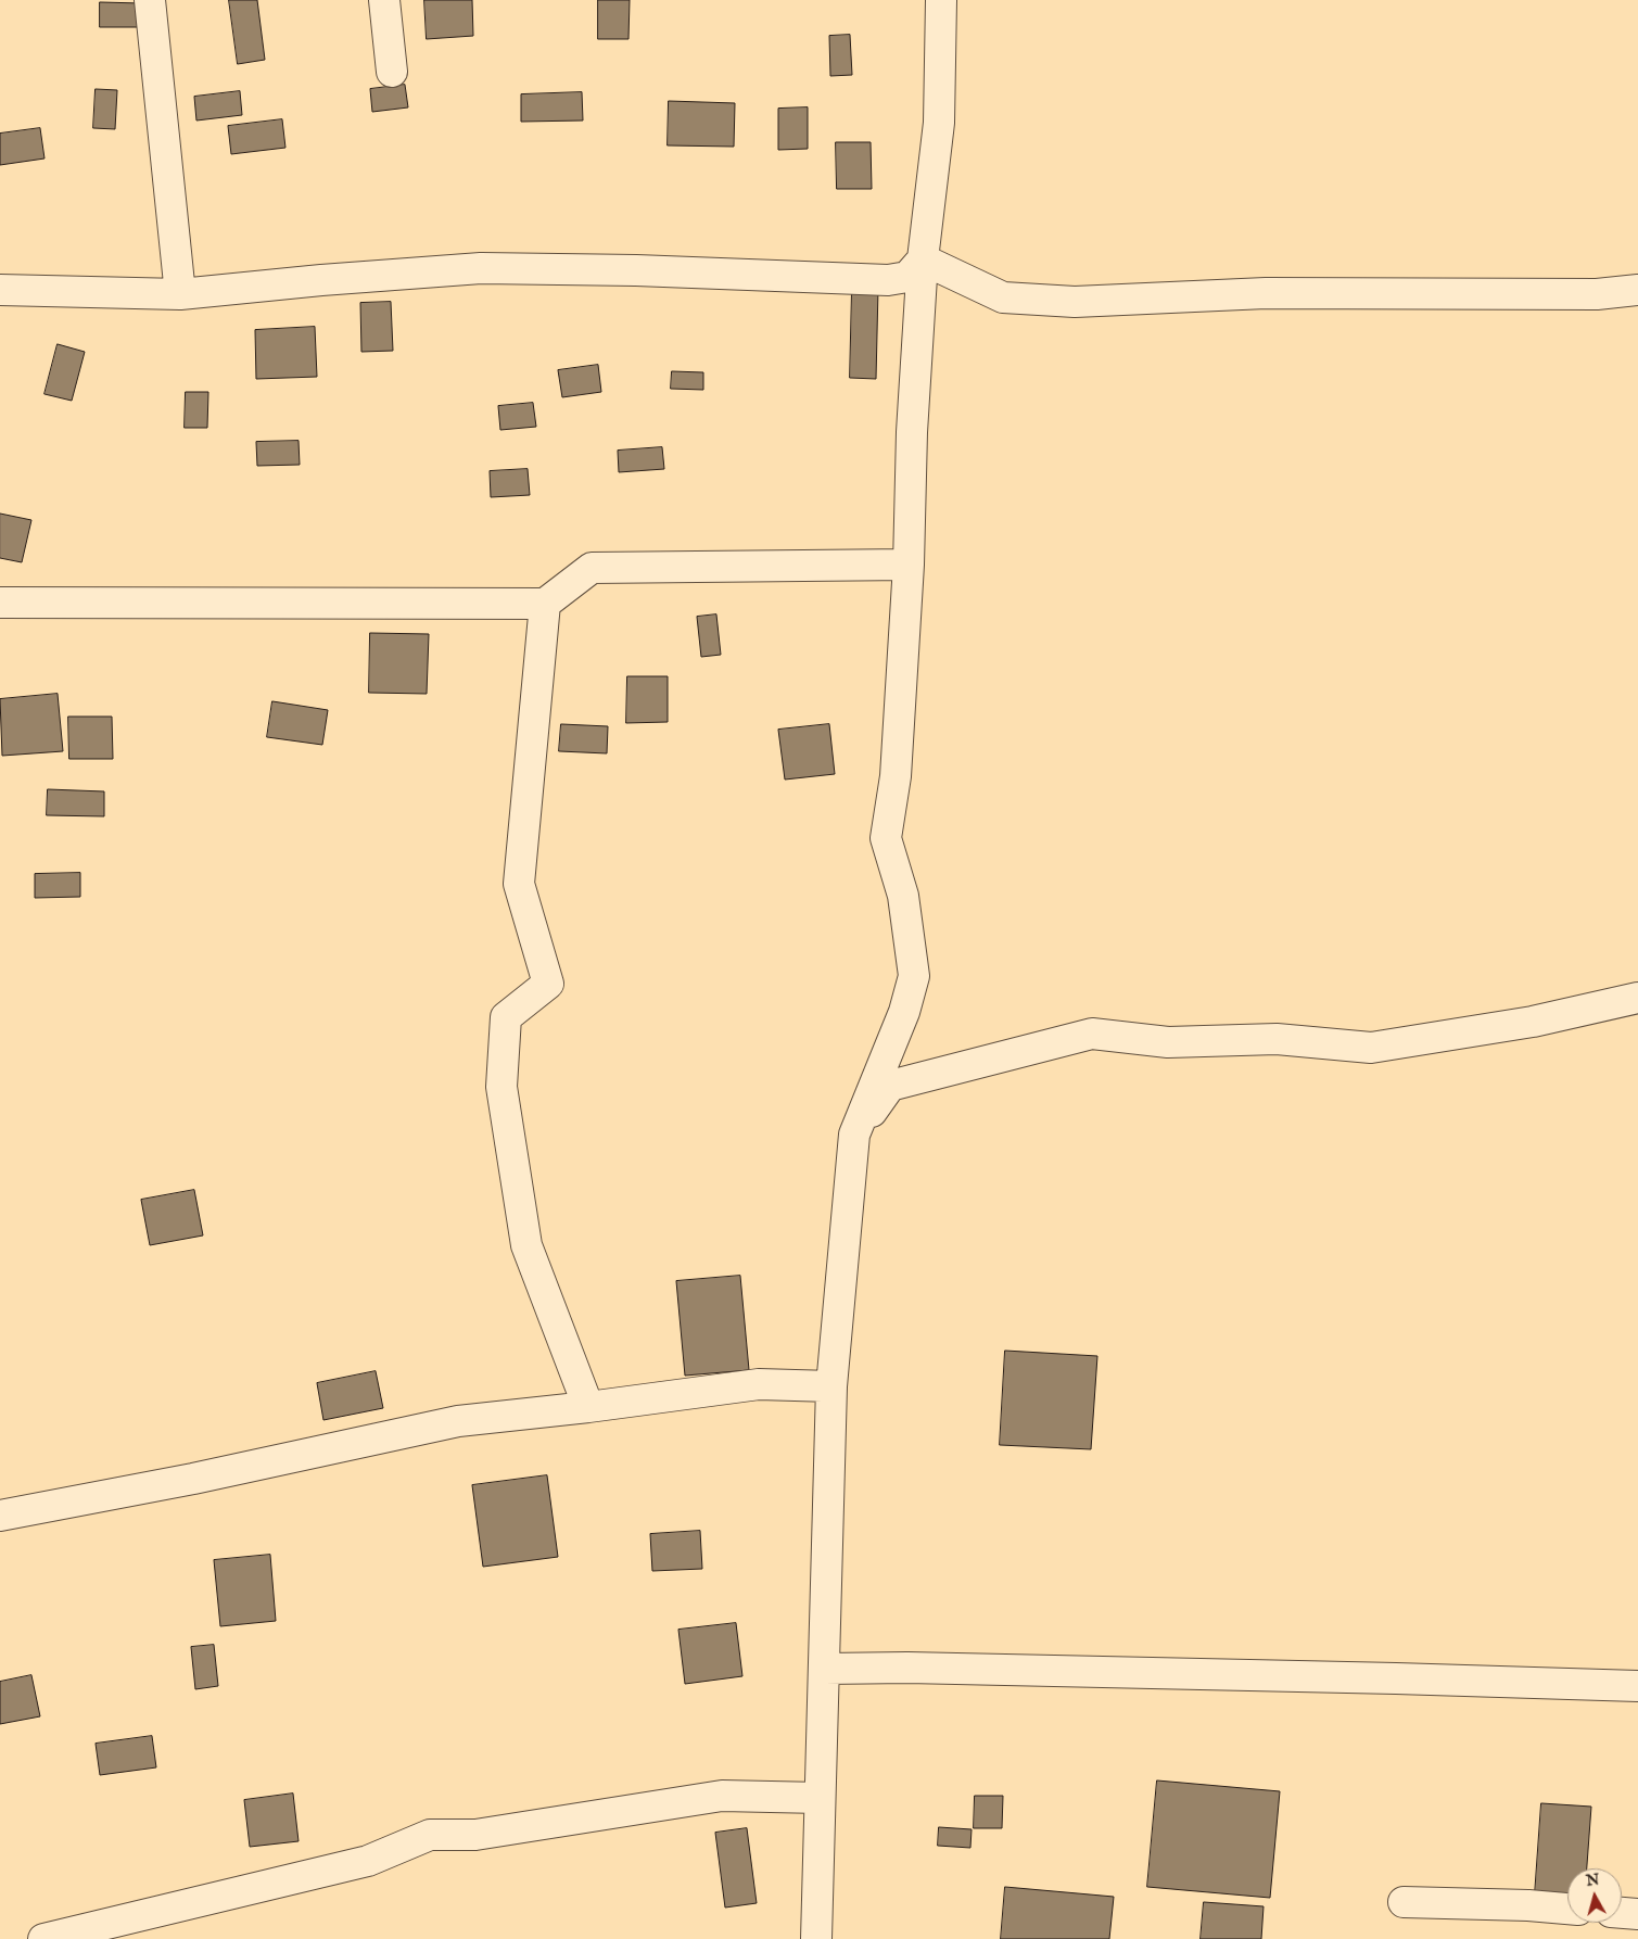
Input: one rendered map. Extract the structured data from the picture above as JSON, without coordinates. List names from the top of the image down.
{
  "north": "top"
}
